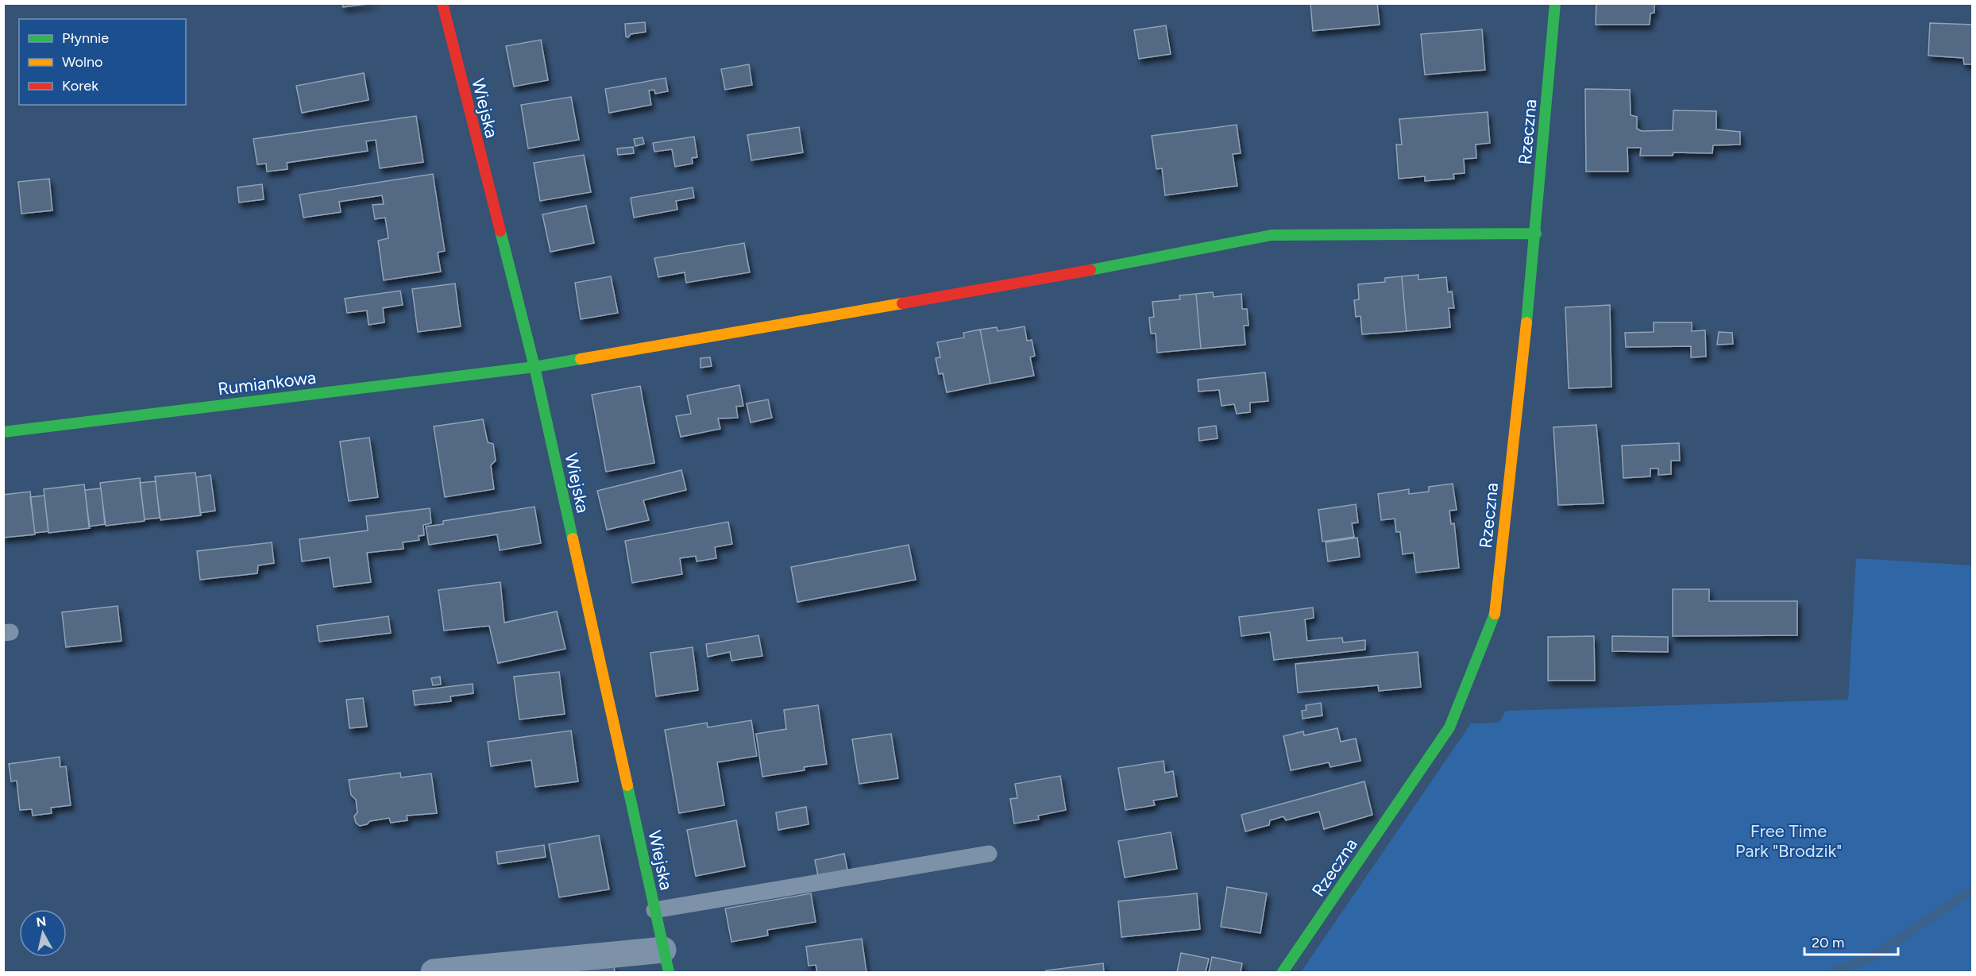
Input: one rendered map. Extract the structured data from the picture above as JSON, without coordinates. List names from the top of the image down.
{
  "streets": {
    "street": ["Wiejska", "Rzeczna", "Rumiankowa"]
  },
  "crossings": [
    ["Wiejska", "Rumiankowa"],
    ["Rzeczna", "Rumiankowa"]
  ],
  "parks": ["Free Time Park \"Brodzik\""],
  "legend": ["Płynnie", "Wolno", "Korek"],
  "scale_bar": "20 m",
  "north": "top"
}
